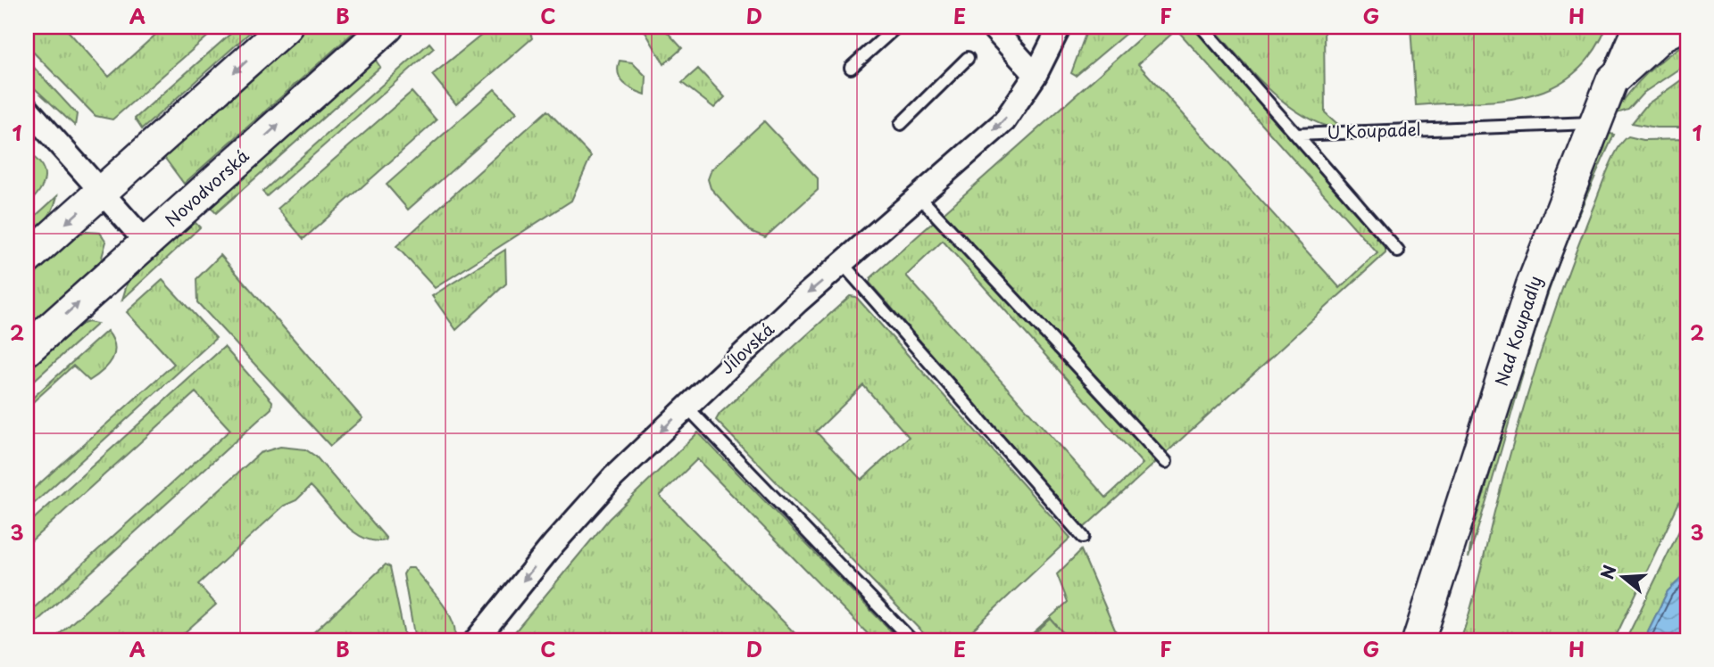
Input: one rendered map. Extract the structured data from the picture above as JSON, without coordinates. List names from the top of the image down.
{
  "streets": {
    "main road": ["Novodvorská", "Nad Koupadly"],
    "street": ["Jílovská"],
    "lane": ["U Koupadel"]
  },
  "crossings": [
    ["U Koupadel", "Nad Koupadly"]
  ],
  "one_way": ["Jílovská"],
  "north": "left",
  "grid": {
    "columns": [
      "A",
      "B",
      "C",
      "D",
      "E",
      "F",
      "G",
      "H"
    ],
    "rows": ["1", "2", "3"]
  }
}
